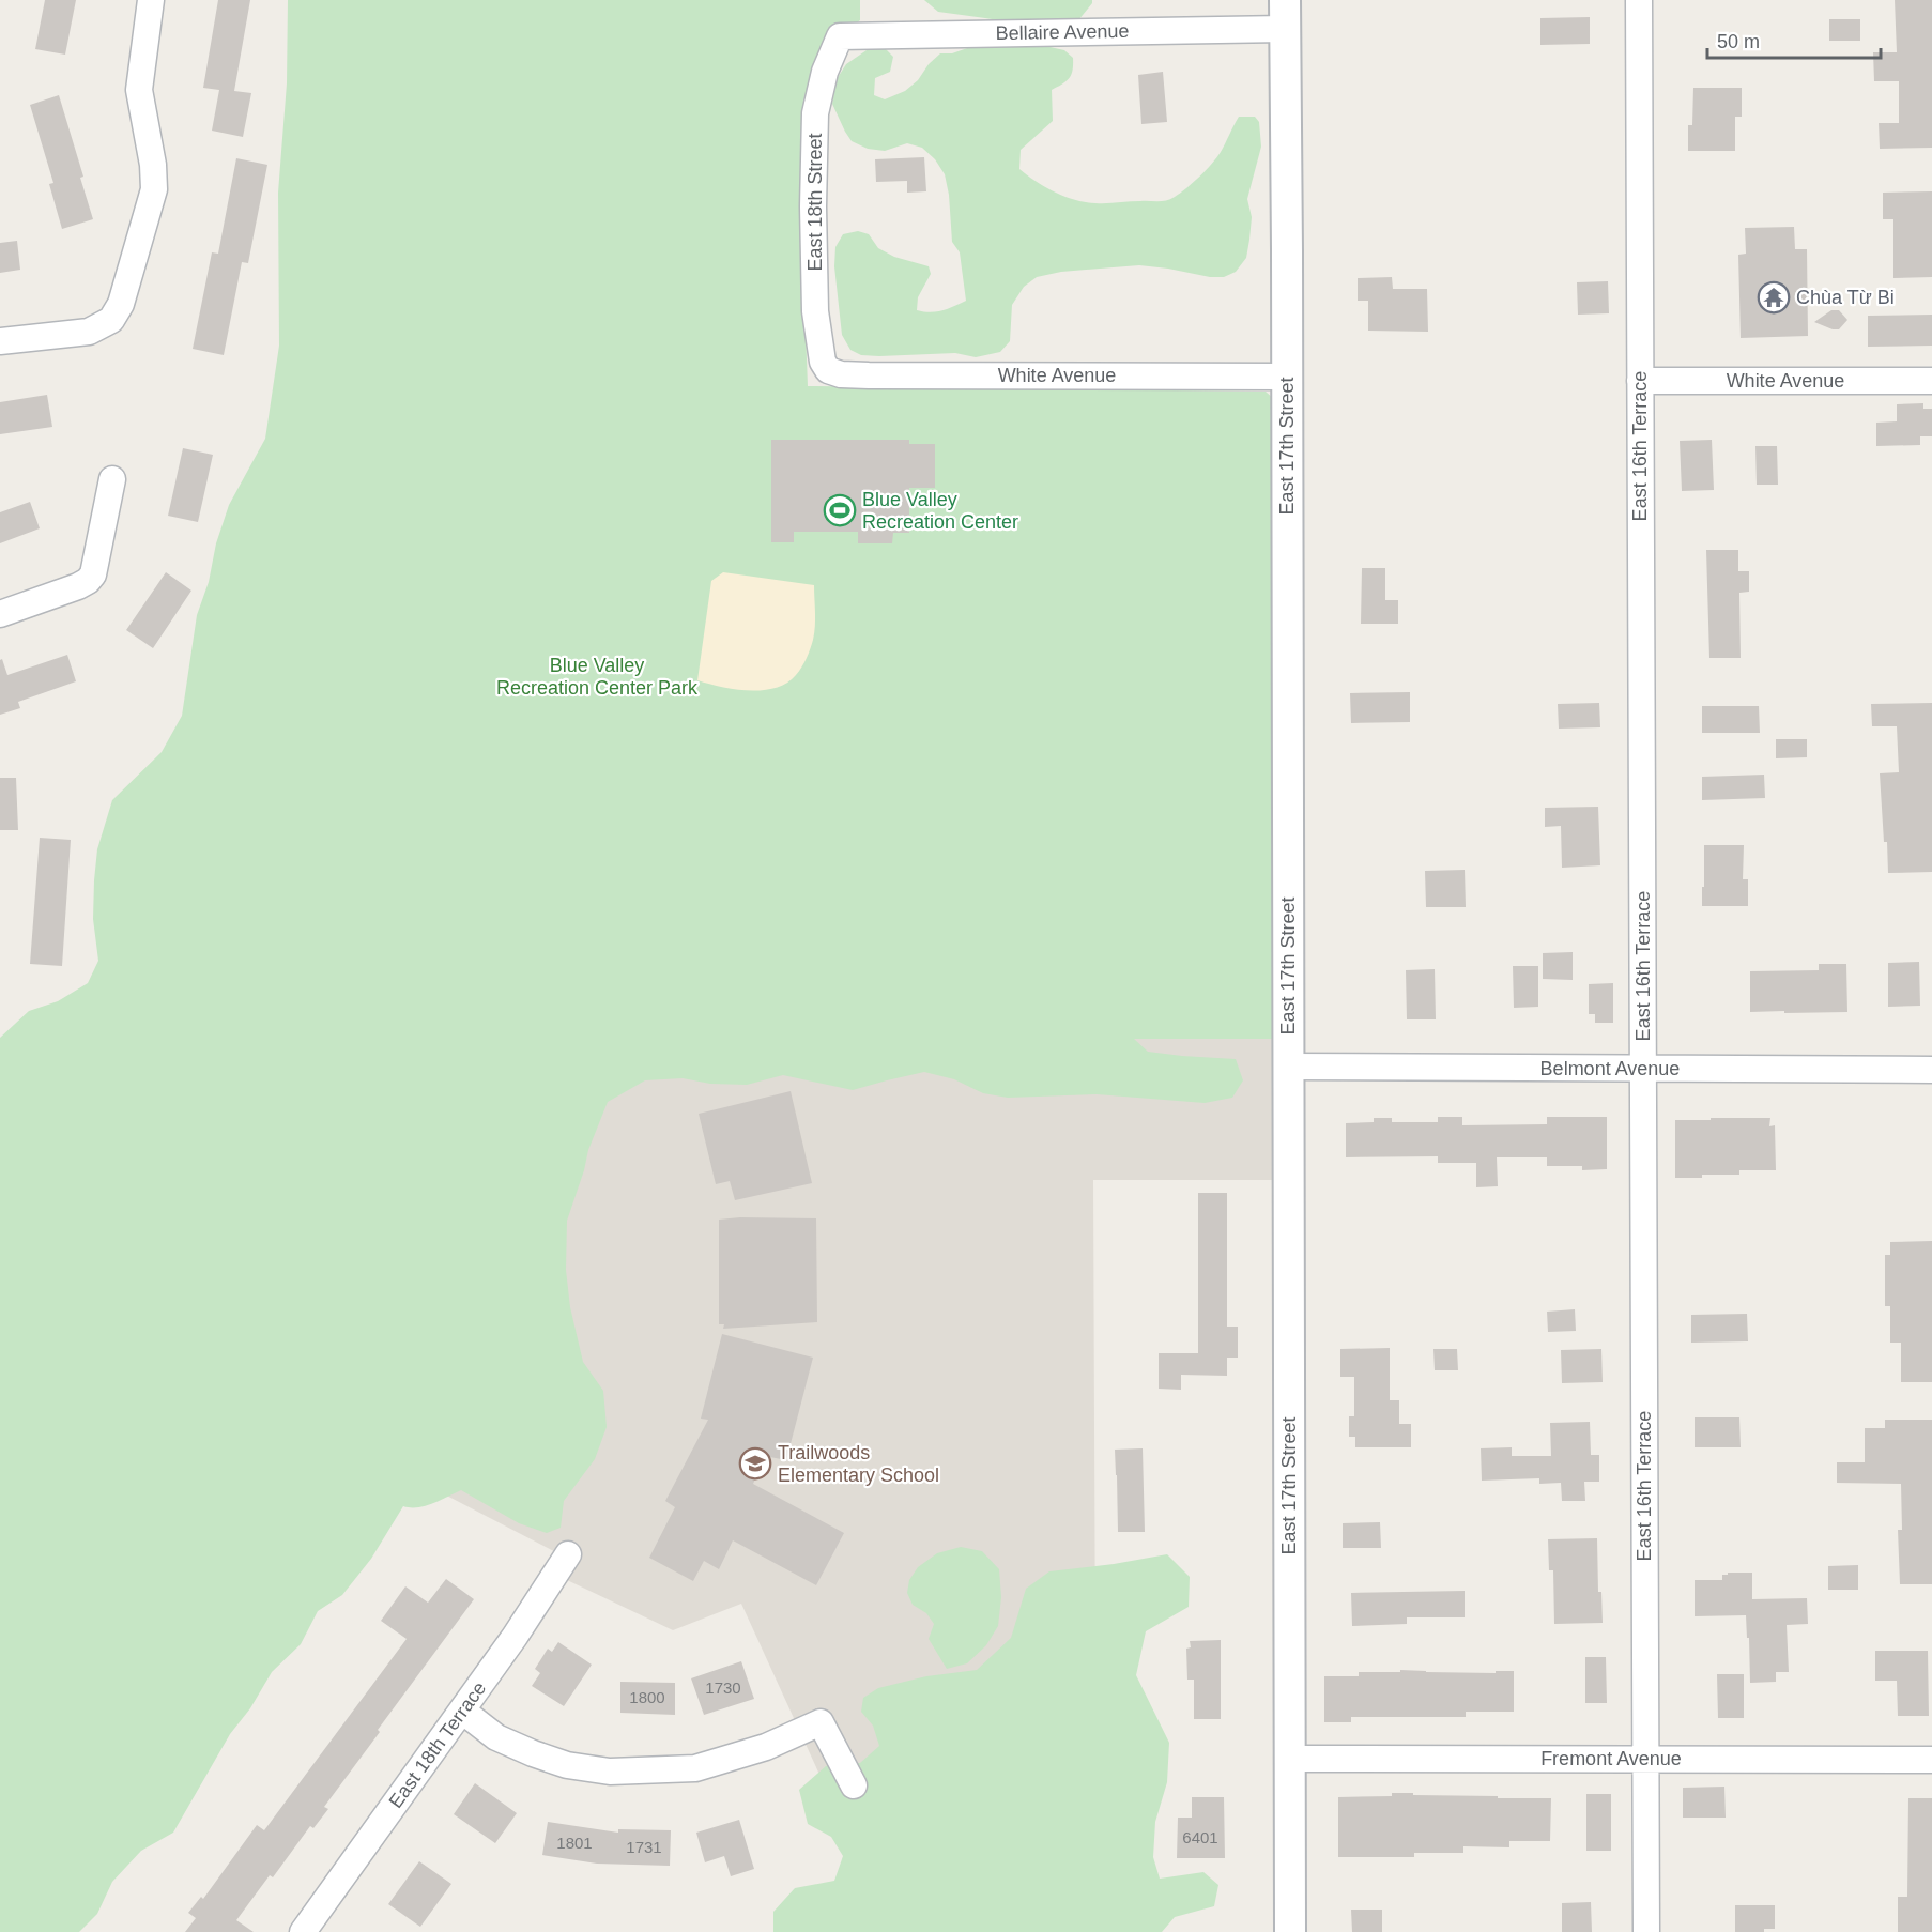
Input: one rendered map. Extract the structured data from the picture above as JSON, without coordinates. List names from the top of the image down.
{
  "streets": {
    "street": [
      "Bellaire Avenue",
      "East 18th Street",
      "White Avenue",
      "East 17th Street",
      "East 16th Terrace",
      "Belmont Avenue",
      "East 18th Terrace",
      "Fremont Avenue"
    ]
  },
  "crossings": [
    ["Bellaire Avenue", "East 18th Street"],
    ["Bellaire Avenue", "East 17th Street"],
    ["East 18th Street", "White Avenue"],
    ["White Avenue", "East 17th Street"],
    ["White Avenue", "East 16th Terrace"],
    ["East 17th Street", "Belmont Avenue"],
    ["East 17th Street", "Fremont Avenue"],
    ["East 16th Terrace", "Belmont Avenue"],
    ["East 16th Terrace", "Fremont Avenue"]
  ],
  "parks": ["Blue Valley Recreation Center Park"],
  "places": {
    "temple": ["Chùa Từ Bi"],
    "sports": ["Blue Valley Recreation Center"],
    "school or university": ["Trailwoods Elementary School"]
  },
  "house_numbers": [
    "1730",
    "1800",
    "6401",
    "1801",
    "1731"
  ],
  "scale_bar": "50 m"
}
